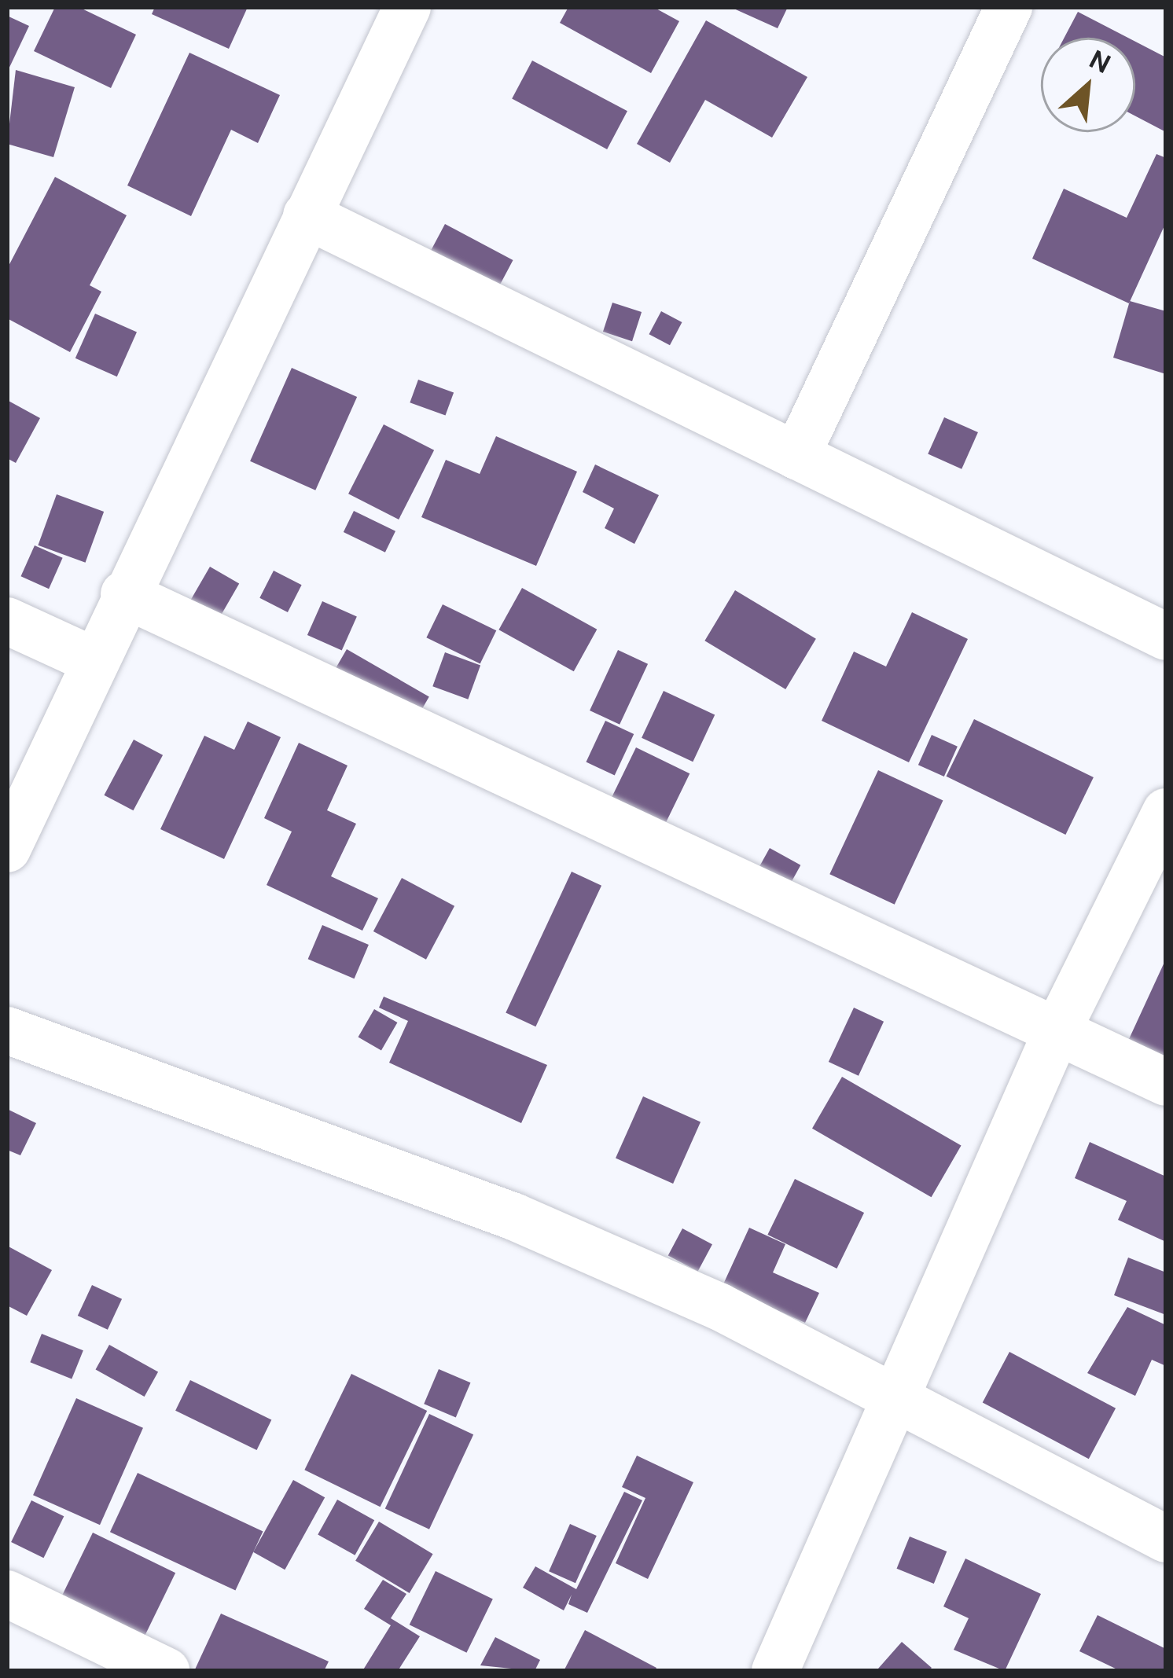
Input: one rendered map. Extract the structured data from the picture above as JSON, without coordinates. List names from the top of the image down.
{
  "north": "top right"
}
